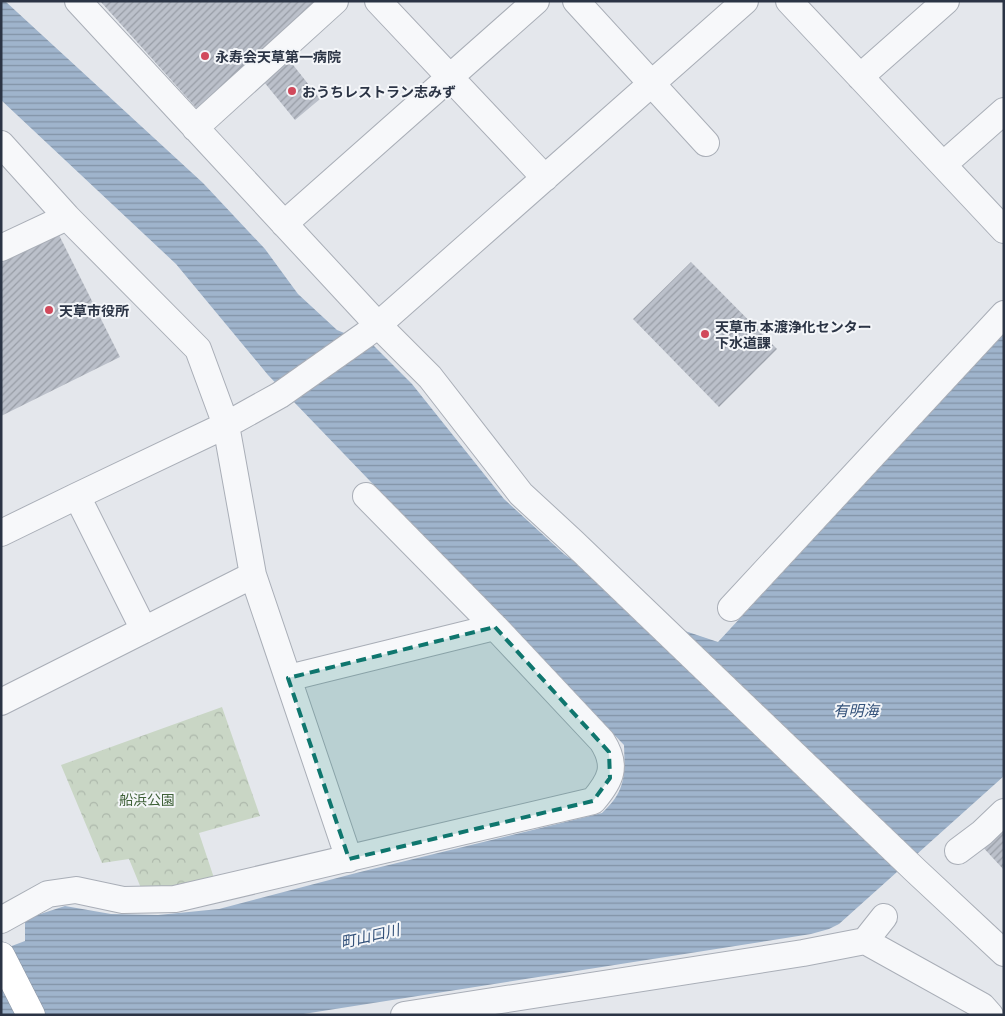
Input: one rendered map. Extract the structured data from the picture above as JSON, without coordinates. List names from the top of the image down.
{
  "water": ["有明海", "町山口川"],
  "parks": ["船浜公園"],
  "places": [
    "永寿会天草第一病院",
    "おうちレストラン志みず",
    "天草市役所",
    "天草市 本渡浄化センター 下水道課"
  ]
}
